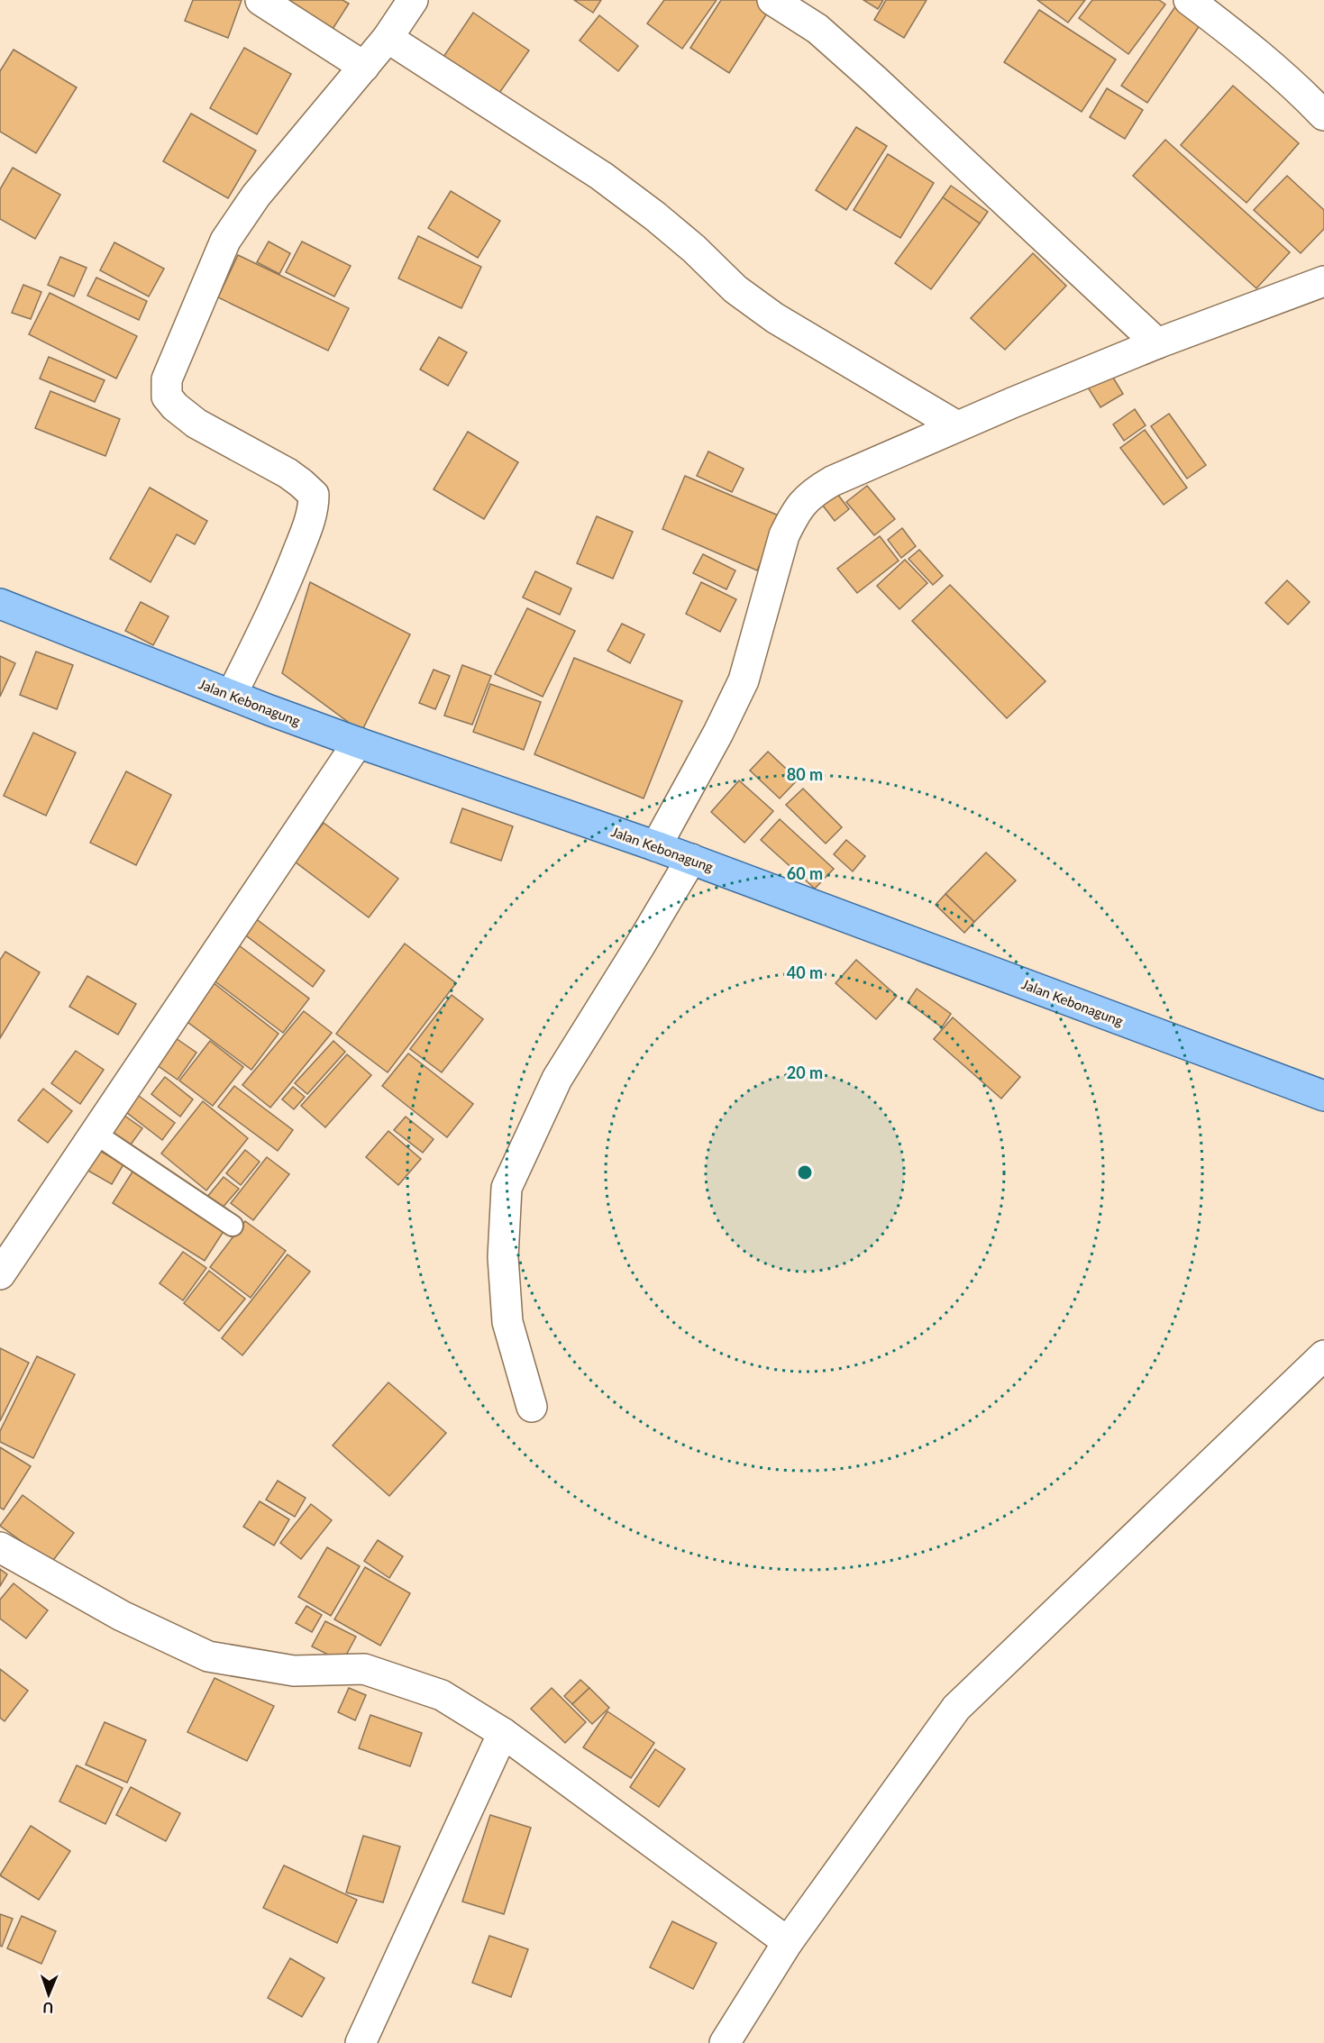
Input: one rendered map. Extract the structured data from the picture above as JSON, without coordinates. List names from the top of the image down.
{
  "streets": {
    "main road": ["Jalan Kebonagung"]
  },
  "north": "bottom",
  "rings": [
    "80 m",
    "60 m",
    "40 m",
    "20 m"
  ]
}
